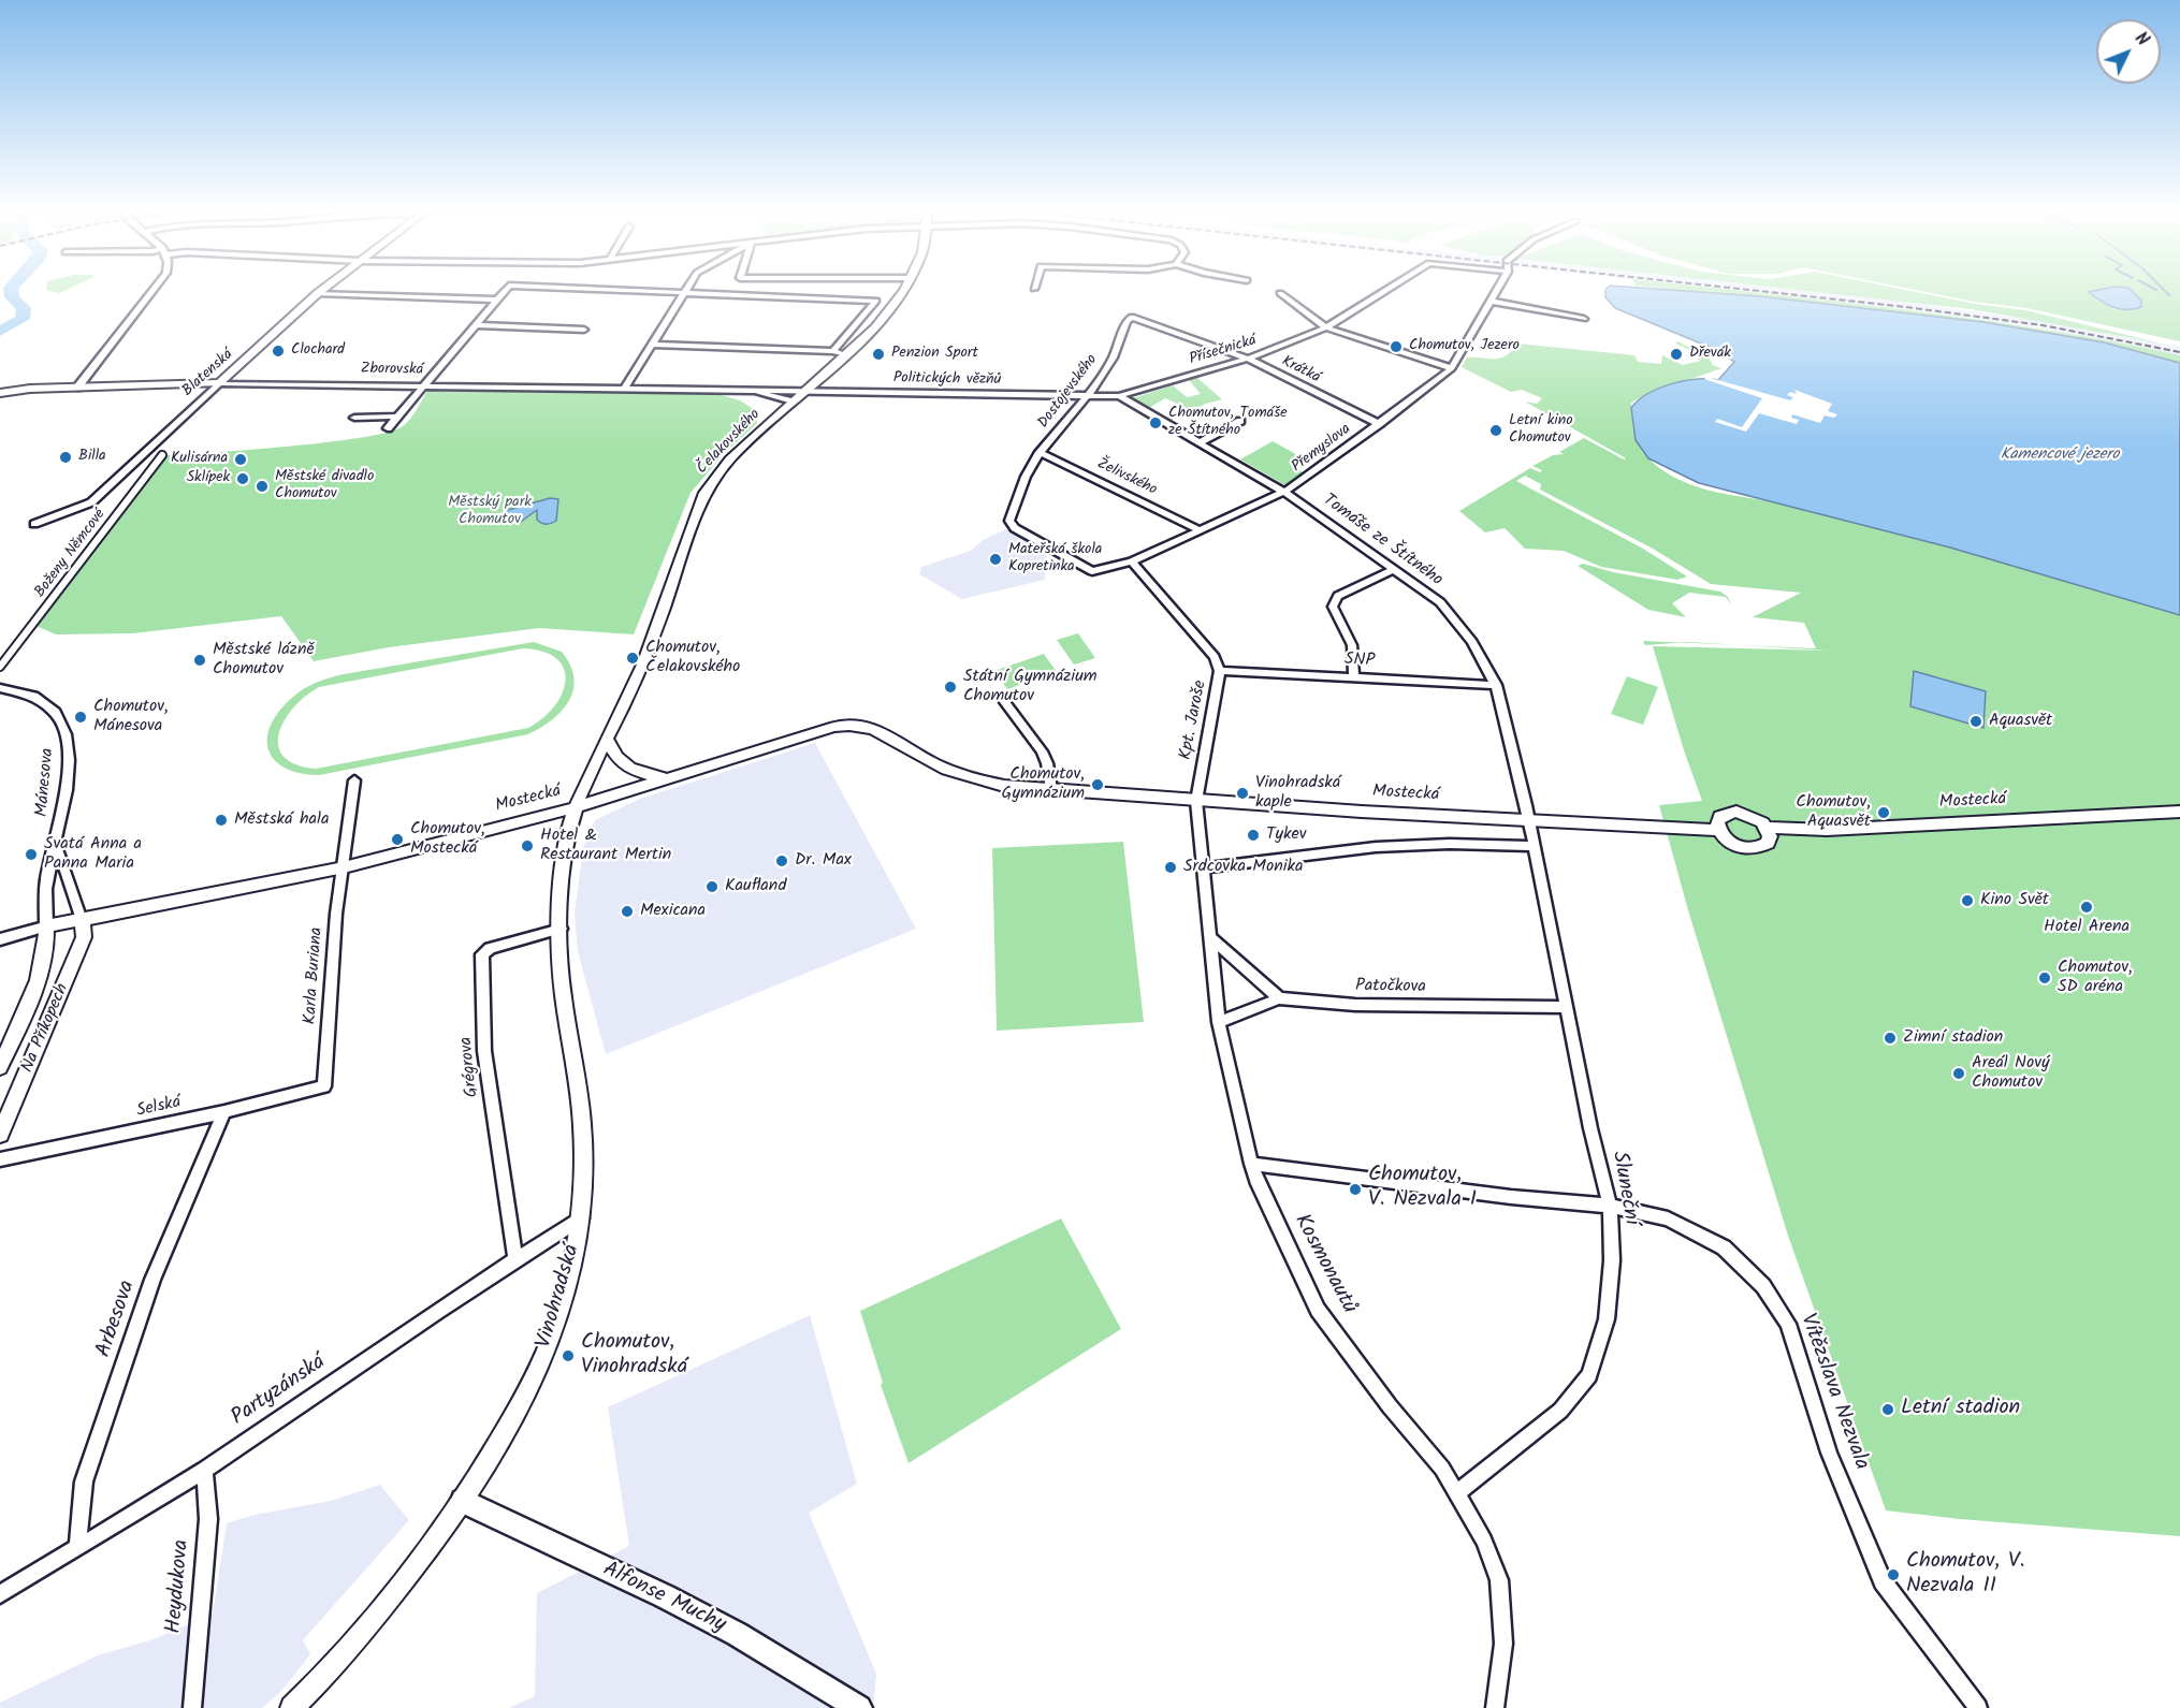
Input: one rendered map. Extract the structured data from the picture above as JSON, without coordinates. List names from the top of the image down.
{
  "streets": {
    "main road": ["Alfonse Muchy"],
    "street": [
      "Přísečnická",
      "Zborovská",
      "Krátká",
      "Blatenská",
      "Politických vězňů",
      "Dostojevského",
      "Čelakovského",
      "Přemyslova",
      "Želivského",
      "Tomáše ze Štítného",
      "Boženy Němcové",
      "SNP",
      "Kpt. Jaroše",
      "Mánesova",
      "Mostecká",
      "Karla Buriana",
      "Patočkova",
      "Na Příkopech",
      "Grégrova",
      "Selská",
      "Sluneční",
      "Kosmonautů",
      "Vinohradská",
      "Arbesova",
      "Partyzánská",
      "Vítězslava Nezvala",
      "Heydukova"
    ]
  },
  "crossings": [
    ["Přísečnická", "Krátká"],
    ["Přísečnická", "Tomáše ze Štítného"],
    ["Zborovská", "Blatenská"],
    ["Zborovská", "Politických vězňů"],
    ["Zborovská", "Čelakovského"],
    ["Krátká", "Dostojevského"],
    ["Krátká", "Přemyslova"],
    ["Politických vězňů", "Dostojevského"],
    ["Politických vězňů", "Čelakovského"],
    ["Politických vězňů", "Tomáše ze Štítného"],
    ["Dostojevského", "Přemyslova"],
    ["Dostojevského", "Želivského"],
    ["Dostojevského", "Tomáše ze Štítného"],
    ["Čelakovského", "Mostecká"],
    ["Čelakovského", "Vinohradská"],
    ["Přemyslova", "Želivského"],
    ["Přemyslova", "Tomáše ze Štítného"],
    ["Přemyslova", "Kpt. Jaroše"],
    ["Tomáše ze Štítného", "SNP"],
    ["Tomáše ze Štítného", "Mostecká"],
    ["Tomáše ze Štítného", "Sluneční"],
    ["SNP", "Kpt. Jaroše"],
    ["Kpt. Jaroše", "Mostecká"],
    ["Kpt. Jaroše", "Kosmonautů"],
    ["Mánesova", "Mostecká"],
    ["Mánesova", "Na Příkopech"],
    ["Mostecká", "Karla Buriana"],
    ["Mostecká", "Na Příkopech"],
    ["Mostecká", "Sluneční"],
    ["Mostecká", "Kosmonautů"],
    ["Mostecká", "Vinohradská"],
    ["Karla Buriana", "Selská"],
    ["Patočkova", "Sluneční"],
    ["Patočkova", "Kosmonautů"],
    ["Grégrova", "Vinohradská"],
    ["Grégrova", "Partyzánská"],
    ["Selská", "Arbesova"],
    ["Sluneční", "Kosmonautů"],
    ["Sluneční", "Vítězslava Nezvala"],
    ["Kosmonautů", "Vítězslava Nezvala"],
    ["Vinohradská", "Partyzánská"],
    ["Vinohradská", "Alfonse Muchy"],
    ["Arbesova", "Partyzánská"],
    ["Partyzánská", "Heydukova"]
  ],
  "water": ["Kamencové jezero"],
  "parks": ["Městský park Chomutov"],
  "places": [
    "Chomutov, Jezero",
    "Clochard",
    "Penzion Sport",
    "Dřevák",
    "Chomutov, Tomáše ze Štítného",
    "Letní kino Chomutov",
    "Billa",
    "Kulisárna",
    "Sklípek",
    "Městské divadlo Chomutov",
    "Mateřská škola Kopretinka",
    "Chomutov, Čelakovského",
    "Městské lázně Chomutov",
    "Státní Gymnázium Chomutov",
    "Chomutov, Mánesova",
    "Aquasvět",
    "Chomutov, Gymnázium",
    "Vinohradská kaple",
    "Chomutov, Aquasvět",
    "Městská hala",
    "Tykev",
    "Chomutov, Mostecká",
    "Hotel & Restaurant Mertin",
    "Svatá Anna a Panna Maria",
    "Dr. Max",
    "Srdcovka Monika",
    "Kaufland",
    "Kino Svět",
    "Hotel Arena",
    "Mexicana",
    "Chomutov, SD aréna",
    "Zimní stadion",
    "Areál Nový Chomutov",
    "Chomutov, V. Nezvala I",
    "Chomutov, Vinohradská",
    "Letní stadion",
    "Chomutov, V. Nezvala II"
  ],
  "north": "top right"
}
